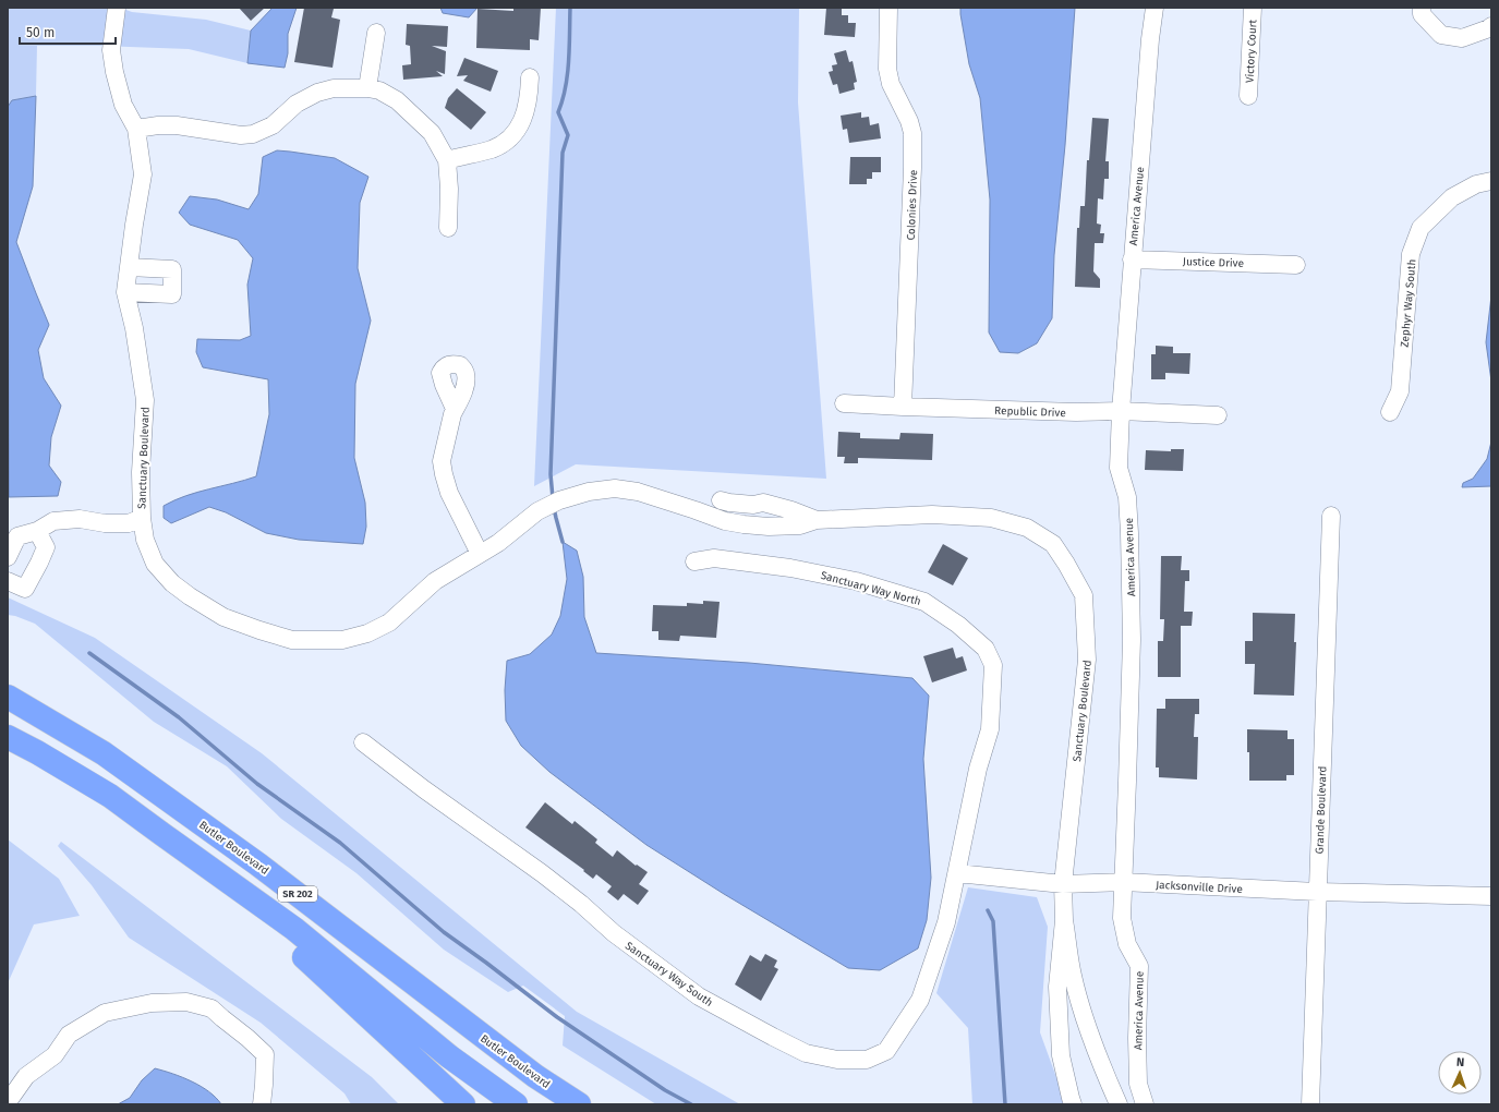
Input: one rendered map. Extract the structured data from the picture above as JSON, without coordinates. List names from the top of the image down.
{
  "streets": {
    "highway": ["Butler Boulevard", "SR 202"],
    "street": [
      "Victory Court",
      "Colonies Drive",
      "America Avenue",
      "Justice Drive",
      "Zephyr Way South",
      "Republic Drive",
      "Sanctuary Boulevard",
      "Sanctuary Way North",
      "Grande Boulevard",
      "Jacksonville Drive",
      "Sanctuary Way South"
    ]
  },
  "crossings": [
    ["Colonies Drive", "Republic Drive"],
    ["America Avenue", "Justice Drive"],
    ["America Avenue", "Republic Drive"],
    ["America Avenue", "Jacksonville Drive"],
    ["Sanctuary Boulevard", "Jacksonville Drive"],
    ["Sanctuary Way North", "Jacksonville Drive"],
    ["Sanctuary Way North", "Sanctuary Way South"],
    ["Grande Boulevard", "Jacksonville Drive"],
    ["Jacksonville Drive", "Sanctuary Way South"]
  ],
  "scale_bar": "50 m",
  "north": "top"
}
